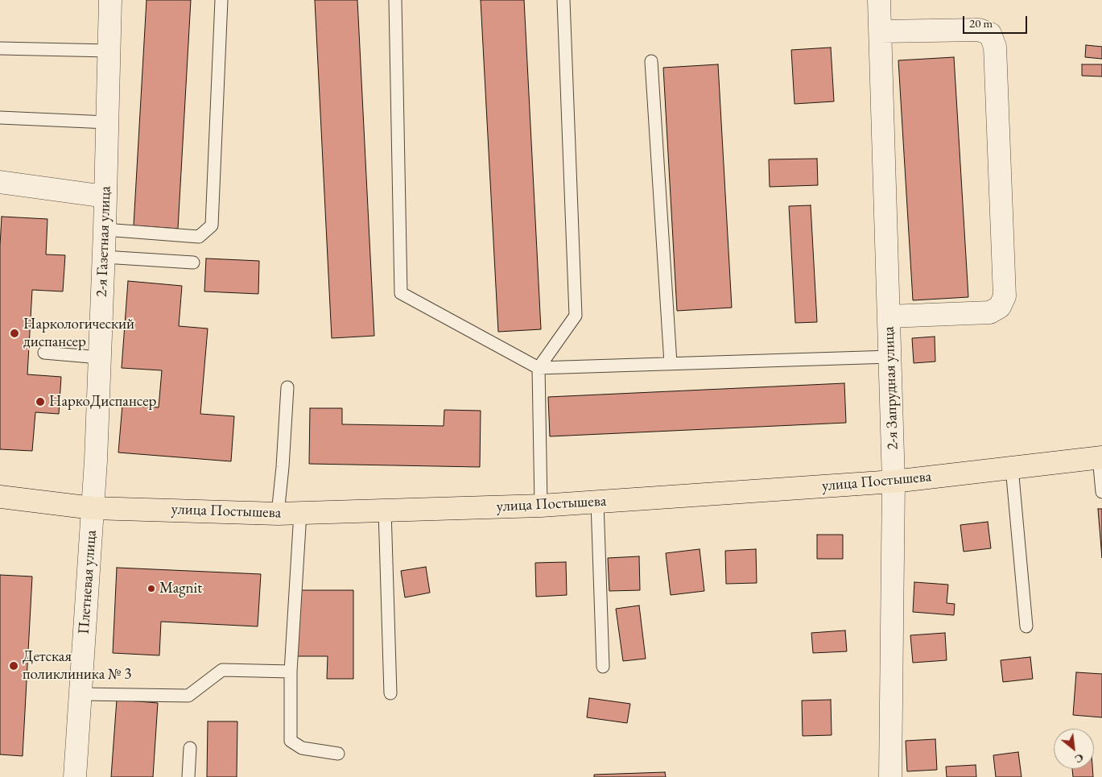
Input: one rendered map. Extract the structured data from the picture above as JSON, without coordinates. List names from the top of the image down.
{
  "streets": {
    "main road": ["улица Постышева"],
    "street": ["2-я Газетная улица", "2-я Запрудная улица", "Плетневая улица"]
  },
  "crossings": [
    ["2-я Газетная улица", "улица Постышева"],
    ["2-я Газетная улица", "Плетневая улица"],
    ["2-я Запрудная улица", "улица Постышева"],
    ["улица Постышева", "Плетневая улица"]
  ],
  "places": [
    "Наркологический диспансер",
    "НаркоДиспансер",
    "Magnit",
    "Детская поликлиника № 3"
  ],
  "scale_bar": "20 m",
  "north": "bottom right"
}
